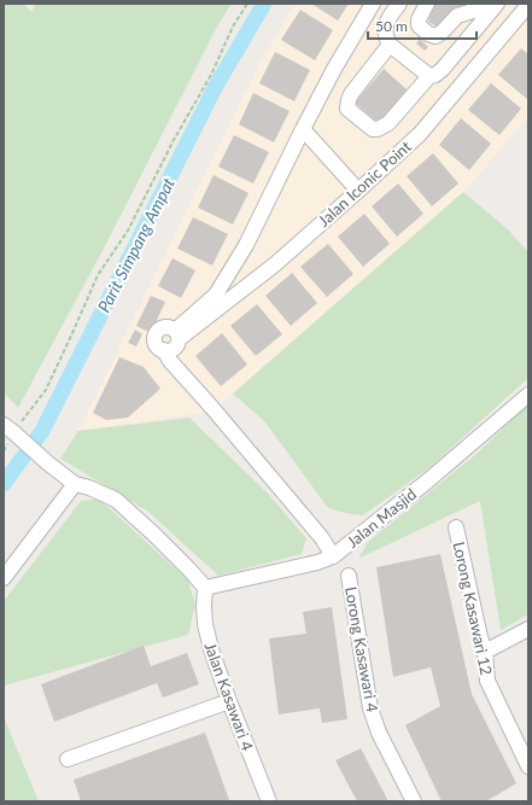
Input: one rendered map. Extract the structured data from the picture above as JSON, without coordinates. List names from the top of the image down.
{
  "streets": {
    "street": [
      "Jalan Iconic Point",
      "Jalan Masjid",
      "Lorong Kasawari 12",
      "Lorong Kasawari 4",
      "Jalan Kasawari 4"
    ]
  },
  "crossings": [
    ["Jalan Masjid", "Jalan Kasawari 4"]
  ],
  "water": ["Parit Simpang Ampat"],
  "scale_bar": "50 m"
}
